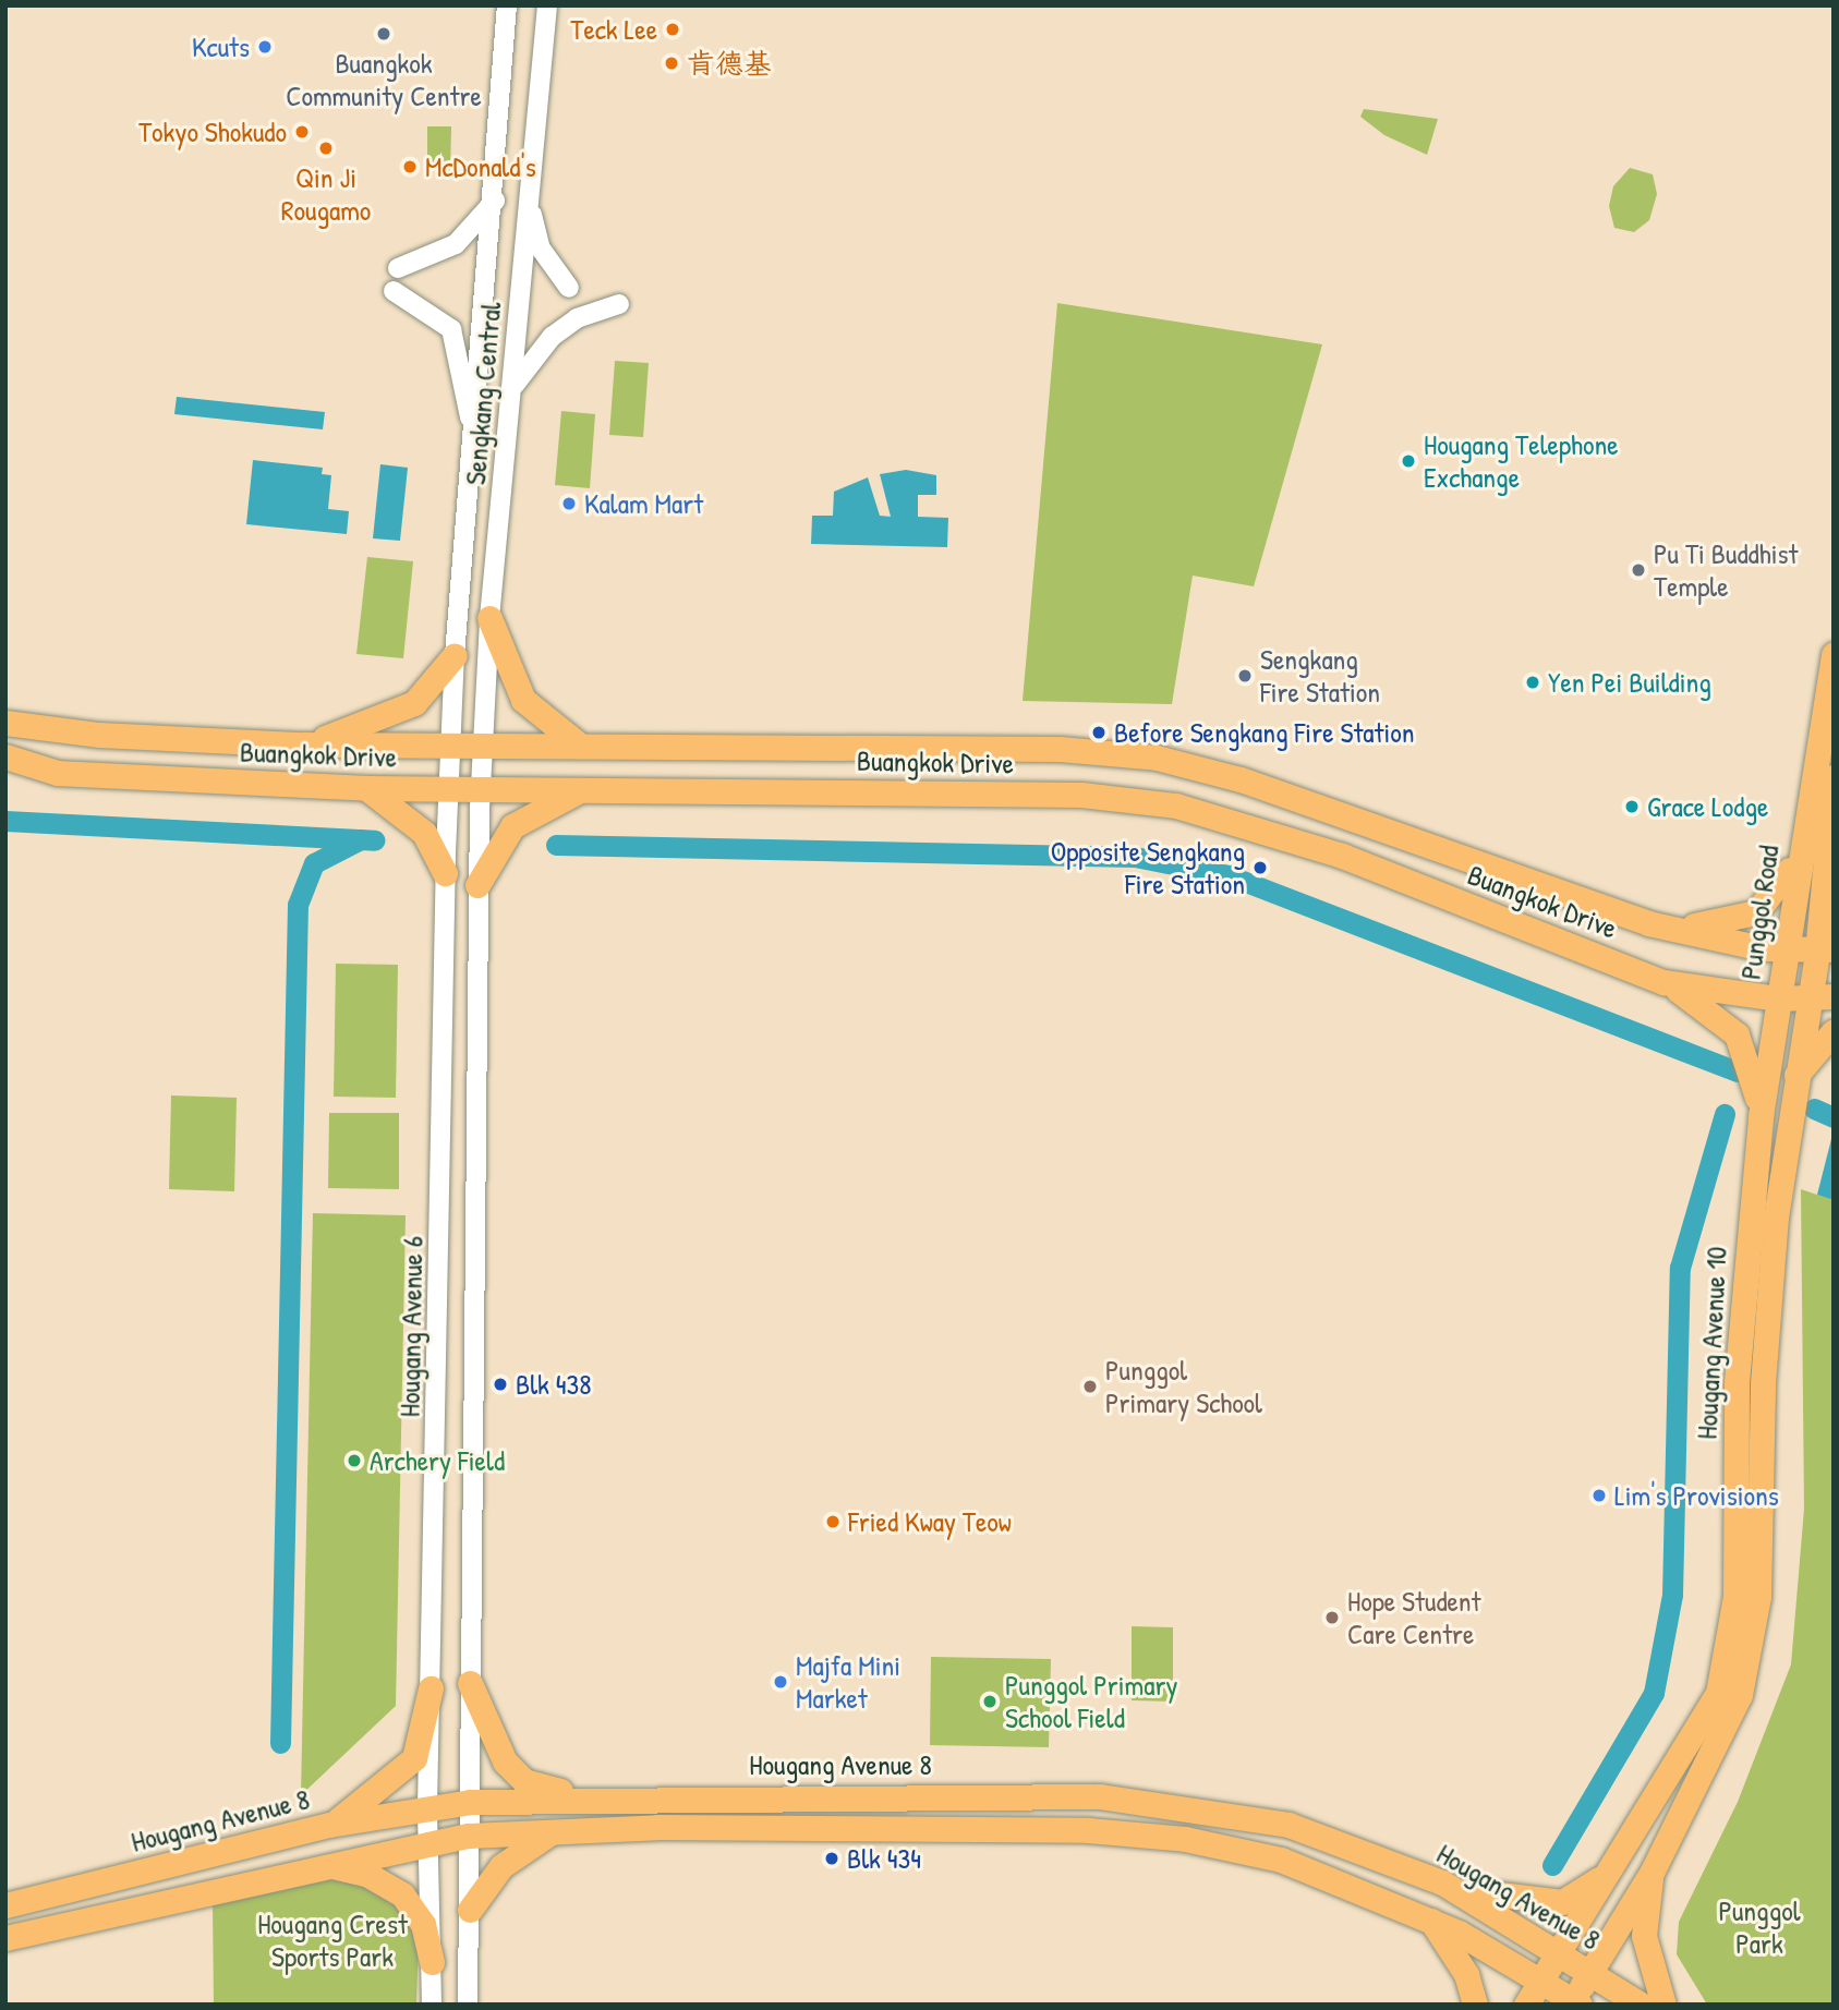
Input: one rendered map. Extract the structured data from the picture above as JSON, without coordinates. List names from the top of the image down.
{
  "streets": {
    "main road": [
      "Buangkok Drive",
      "Punggol Road",
      "Hougang Avenue 10",
      "Hougang Avenue 8"
    ],
    "street": ["Sengkang Central", "Hougang Avenue 6"]
  },
  "crossings": [
    ["Sengkang Central", "Buangkok Drive"],
    ["Sengkang Central", "Hougang Avenue 6"],
    ["Buangkok Drive", "Punggol Road"],
    ["Buangkok Drive", "Hougang Avenue 6"],
    ["Buangkok Drive", "Hougang Avenue 10"],
    ["Punggol Road", "Hougang Avenue 10"],
    ["Hougang Avenue 6", "Hougang Avenue 8"],
    ["Hougang Avenue 10", "Hougang Avenue 8"]
  ],
  "parks": ["Punggol Park", "Hougang Crest Sports Park"],
  "places": [
    "Teck Lee",
    "Buangkok Community Centre",
    "Kcuts",
    "肯德基",
    "Tokyo Shokudo",
    "Qin Ji Rougamo",
    "McDonald's",
    "Hougang Telephone Exchange",
    "Kalam Mart",
    "Pu Ti Buddhist Temple",
    "Sengkang Fire Station",
    "Yen Pei Building",
    "Before Sengkang Fire Station",
    "Grace Lodge",
    "Opposite Sengkang Fire Station",
    "Blk 438",
    "Punggol Primary School",
    "Archery Field",
    "Lim's Provisions",
    "Fried Kway Teow",
    "Hope Student Care Centre",
    "Majfa Mini Market",
    "Punggol Primary School Field",
    "Blk 434"
  ]
}
